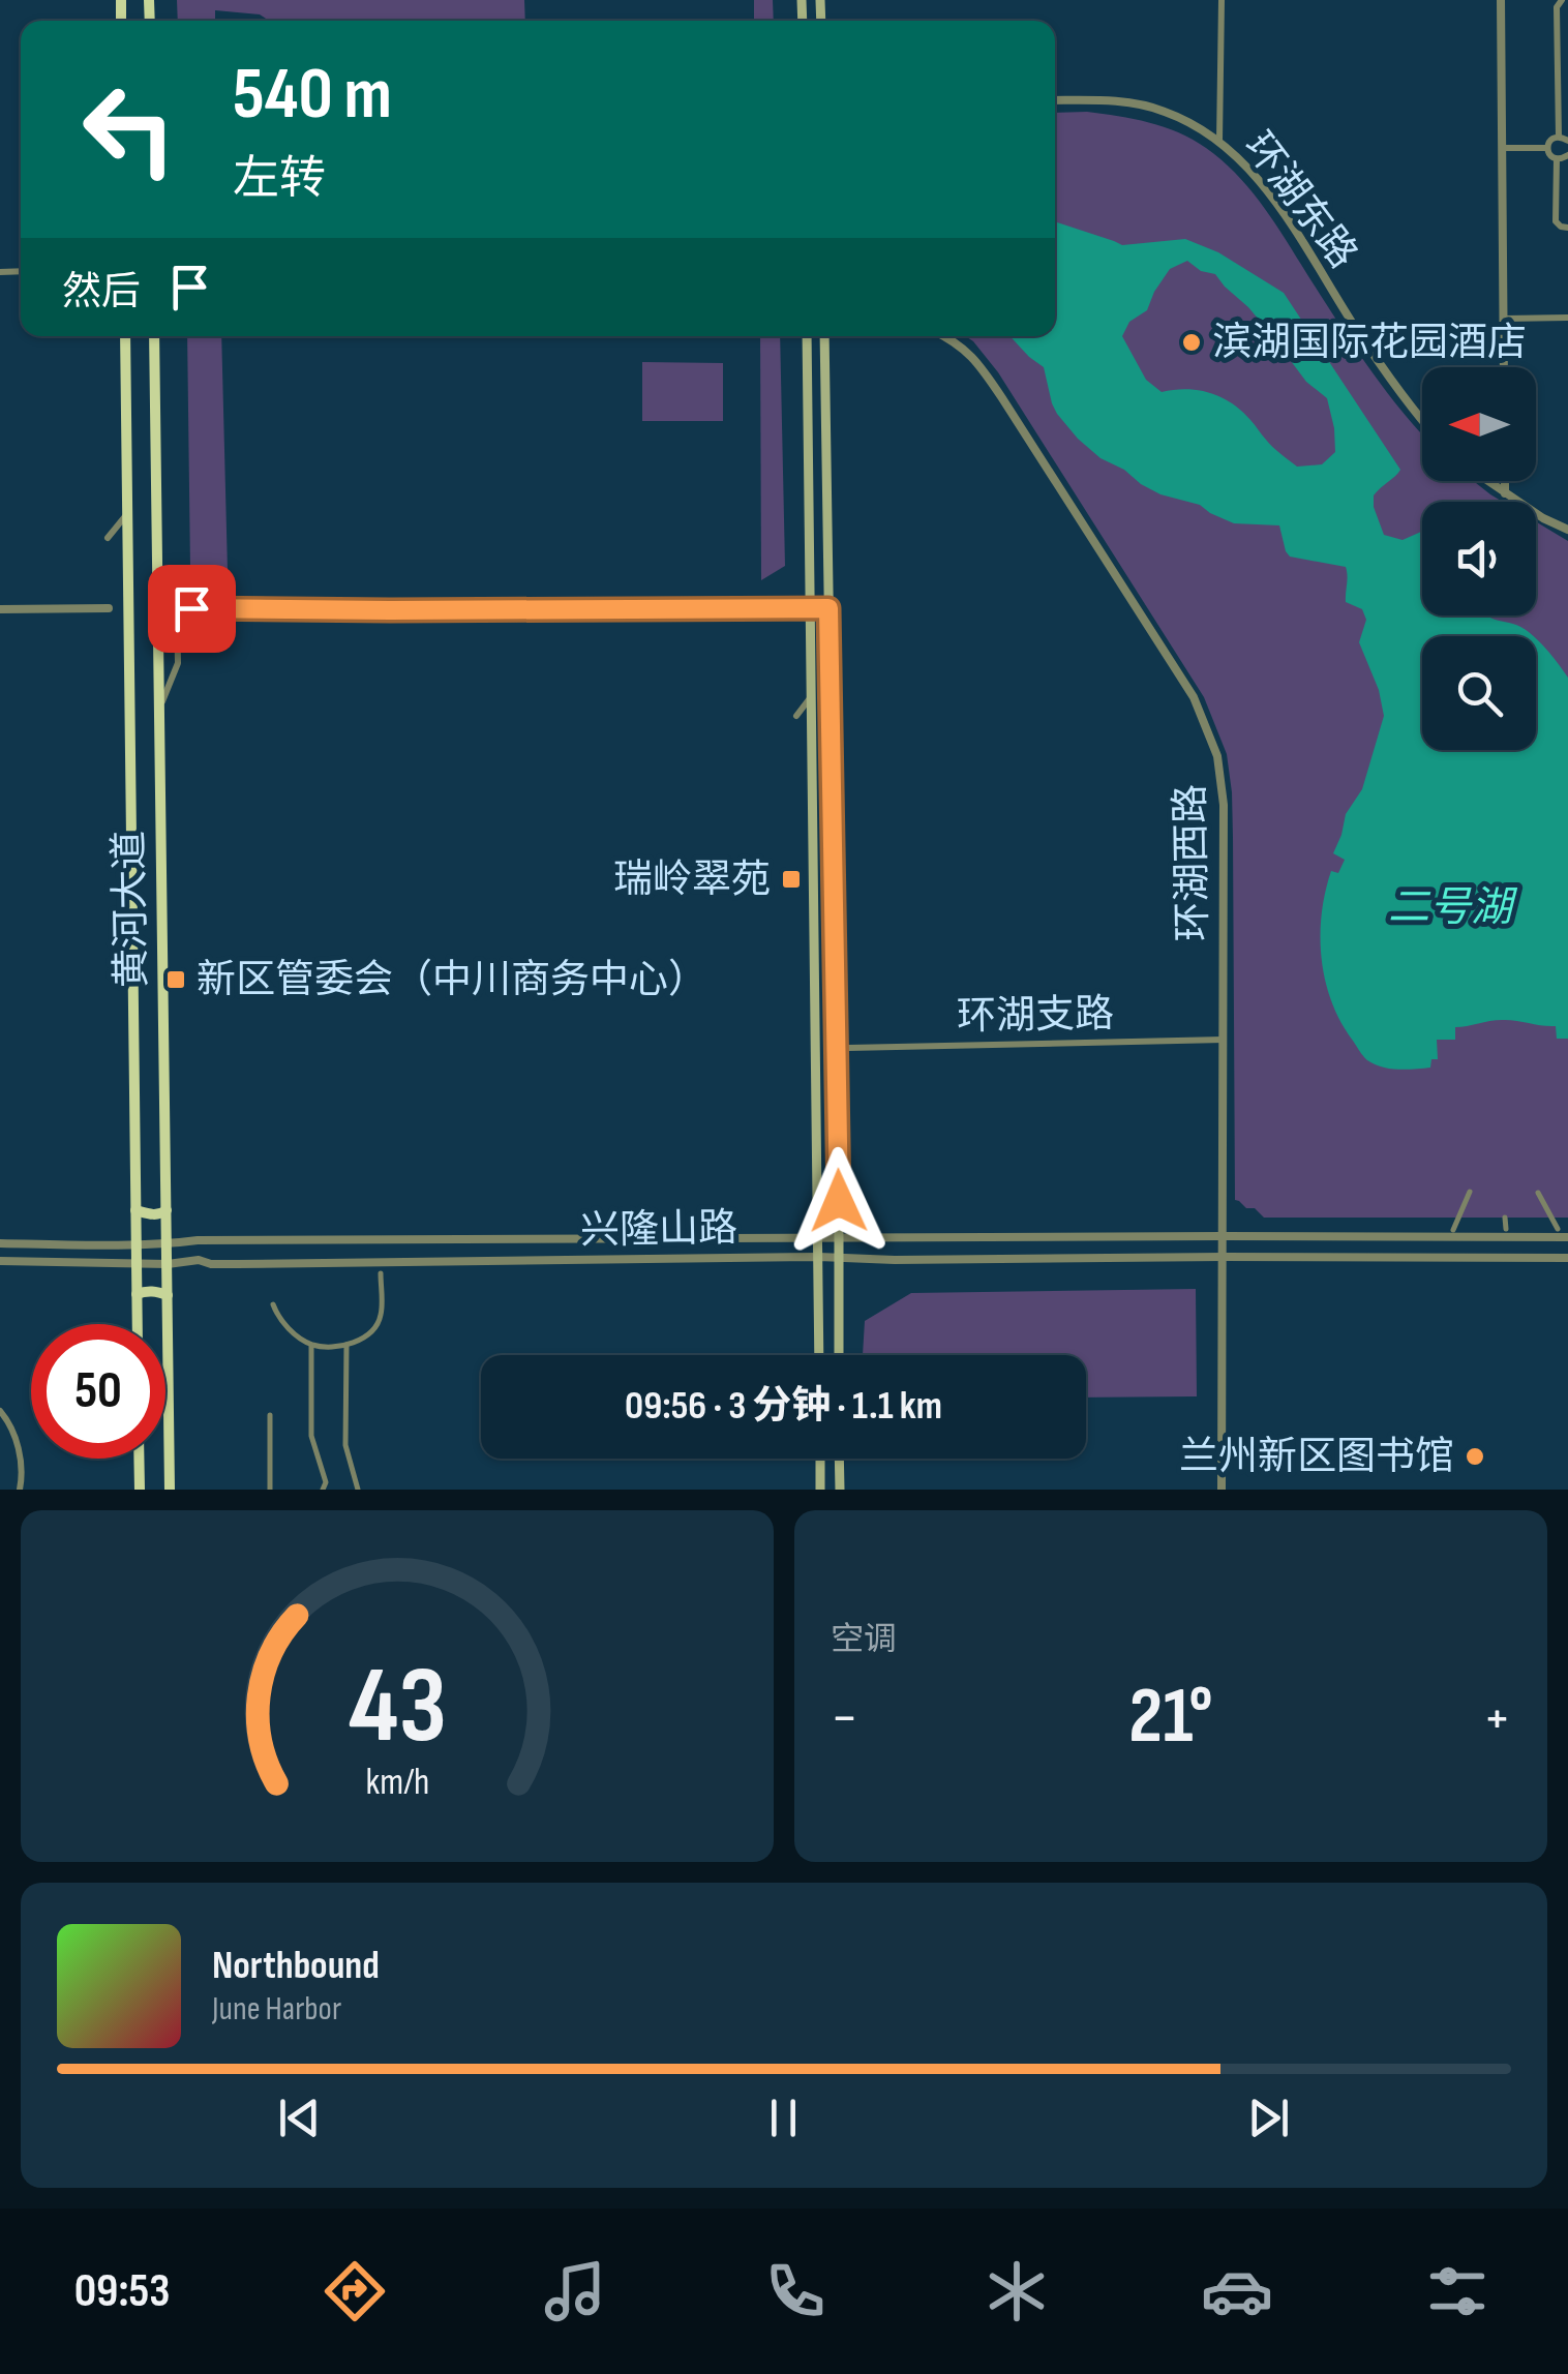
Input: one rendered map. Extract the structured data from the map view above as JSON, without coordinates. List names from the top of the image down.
{
  "streets": {
    "main road": ["黄河大道"],
    "street": [
      "环湖东路",
      "环湖西路",
      "环湖支路",
      "兴隆山路"
    ]
  },
  "crossings": [
    ["环湖西路", "环湖支路"],
    ["环湖西路", "兴隆山路"],
    ["黄河大道", "兴隆山路"]
  ],
  "water": ["二号湖"],
  "places": {
    "other": ["滨湖国际花园酒店", "兰州新区图书馆"],
    "transit": ["瑞岭翠苑", "新区管委会（中川商务中心）"]
  },
  "north": "left",
  "page": {
    "turn": ["540 m", "左转"],
    "then": "然后",
    "limit": "50",
    "trip": "09:56 · 3 分钟 · 1.1 km",
    "tile": "空调",
    "heat": ["−", "21°", "+"],
    "song": ["Northbound", "June Harbor"],
    "tabs": "09:53",
    "gauge": ["43", "km/h"]
  }
}
